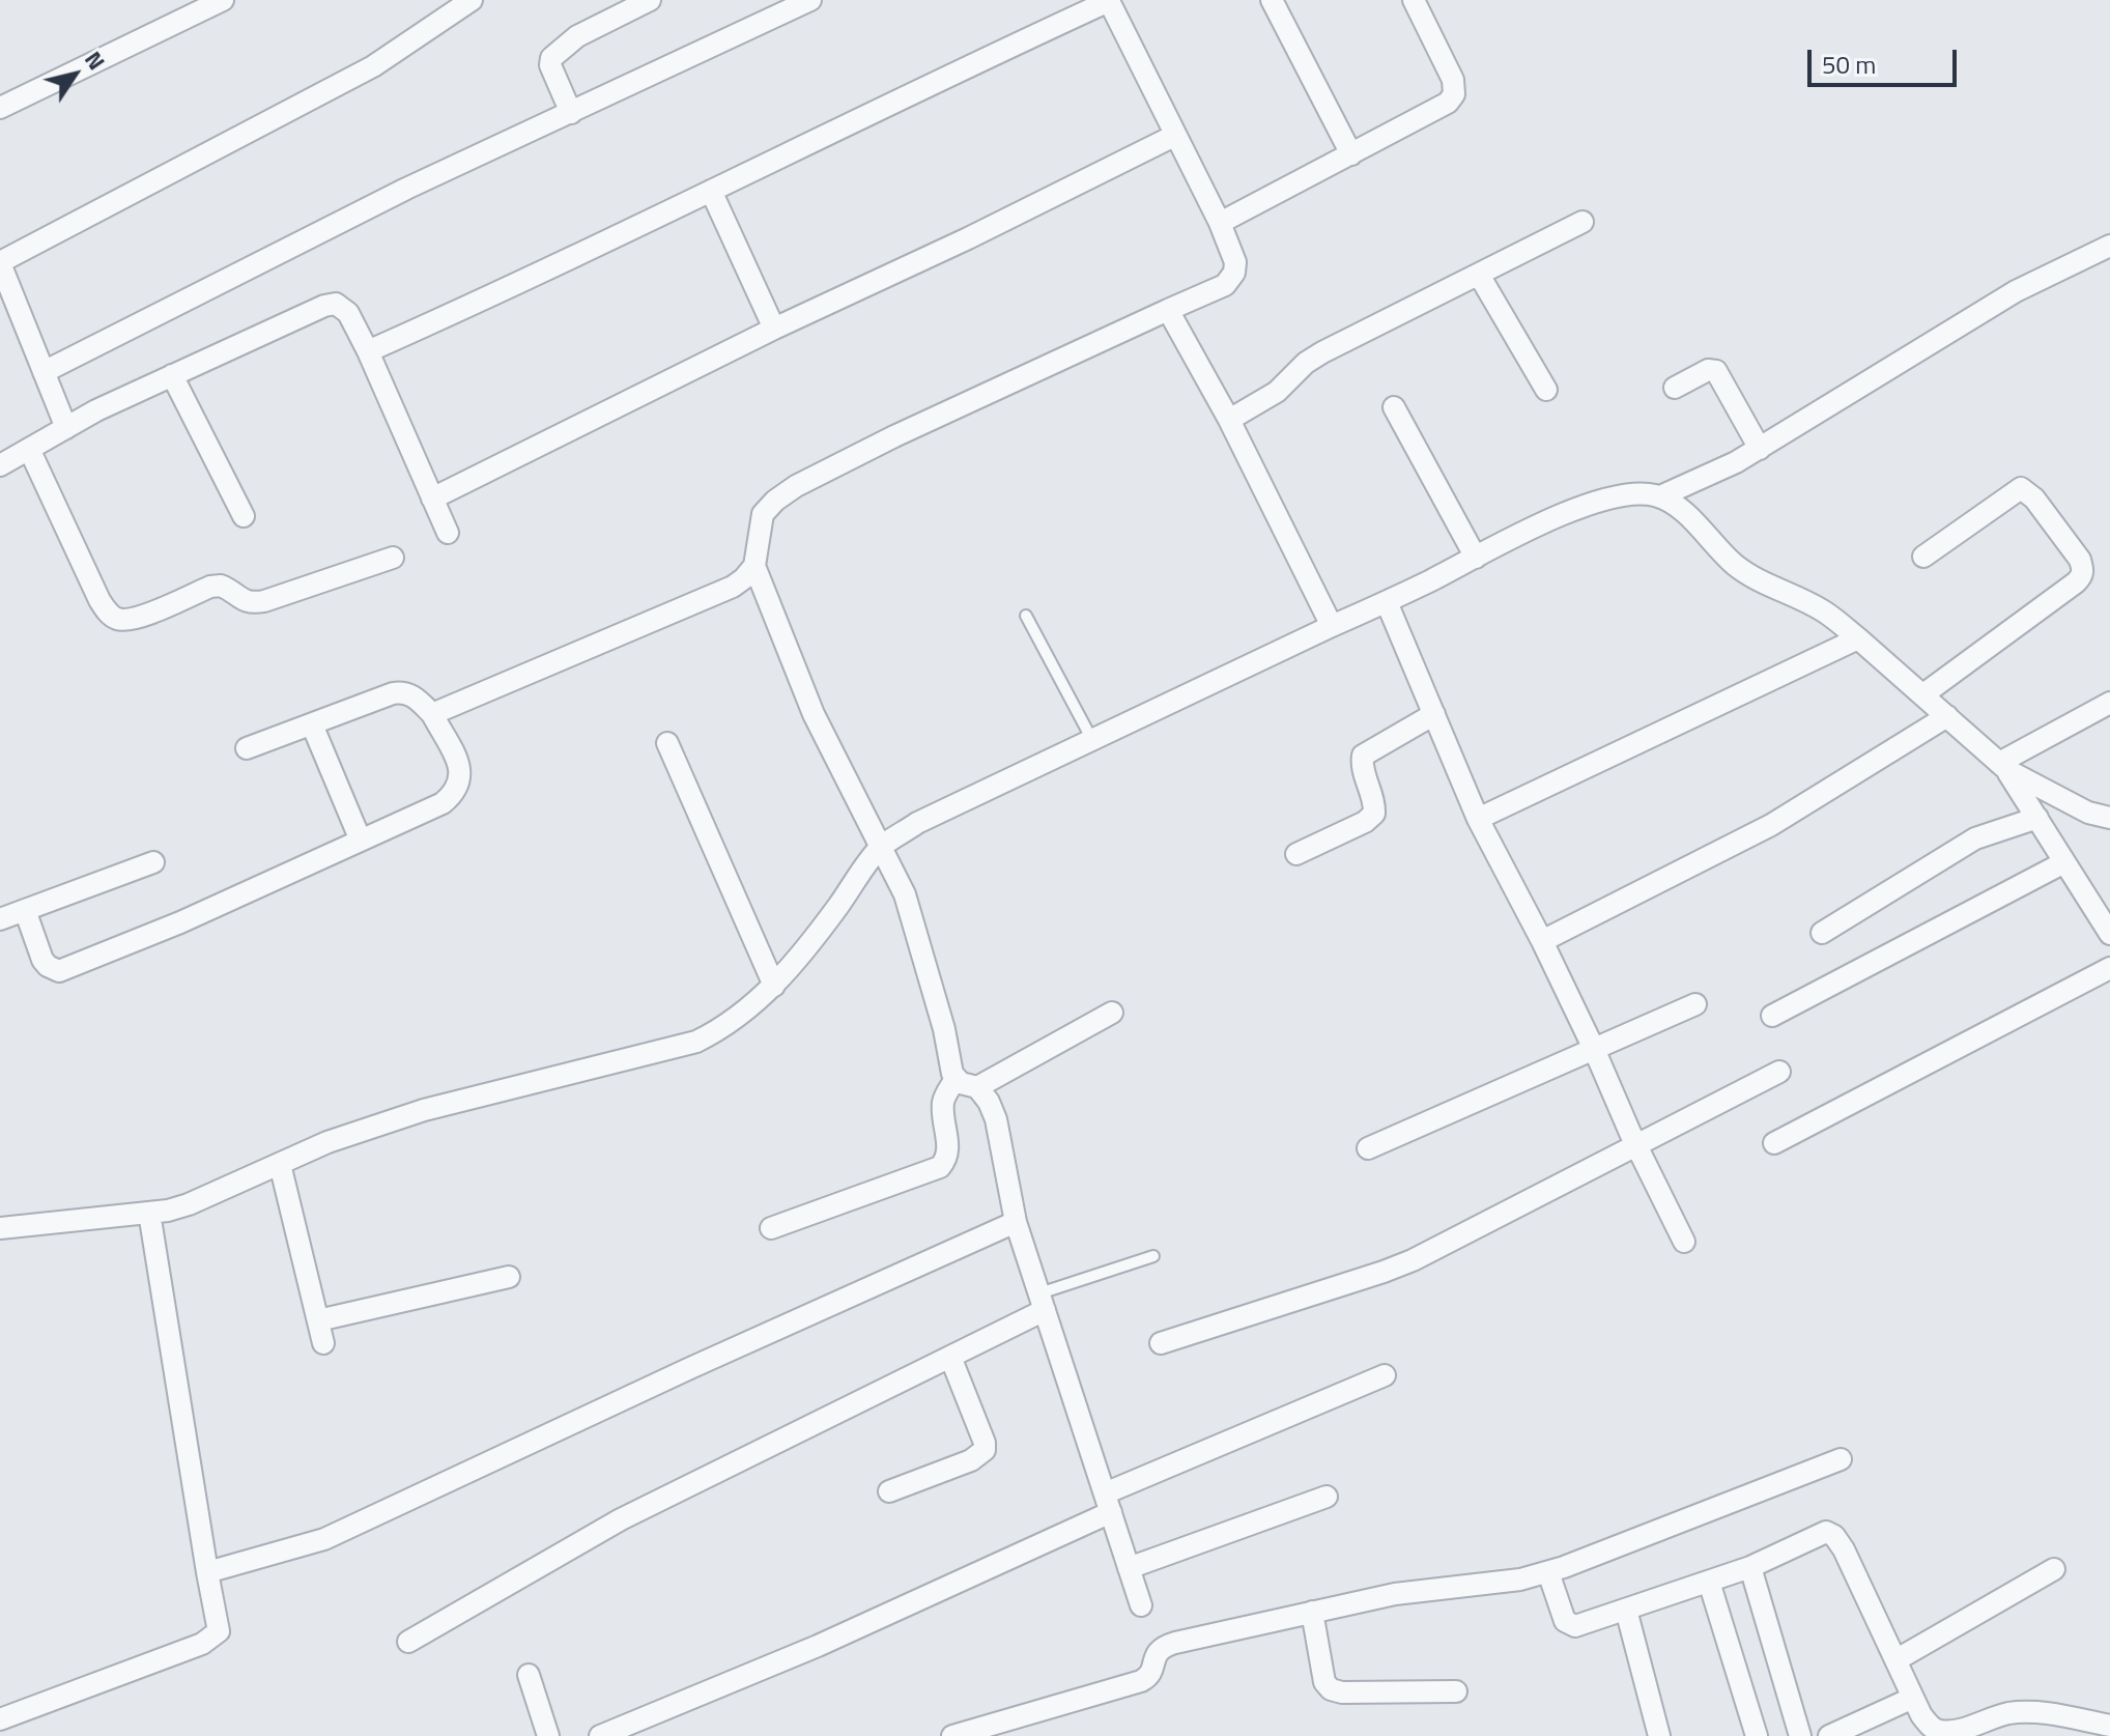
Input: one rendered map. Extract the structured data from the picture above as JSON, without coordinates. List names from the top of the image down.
{
  "scale_bar": "50 m",
  "north": "top right"
}
